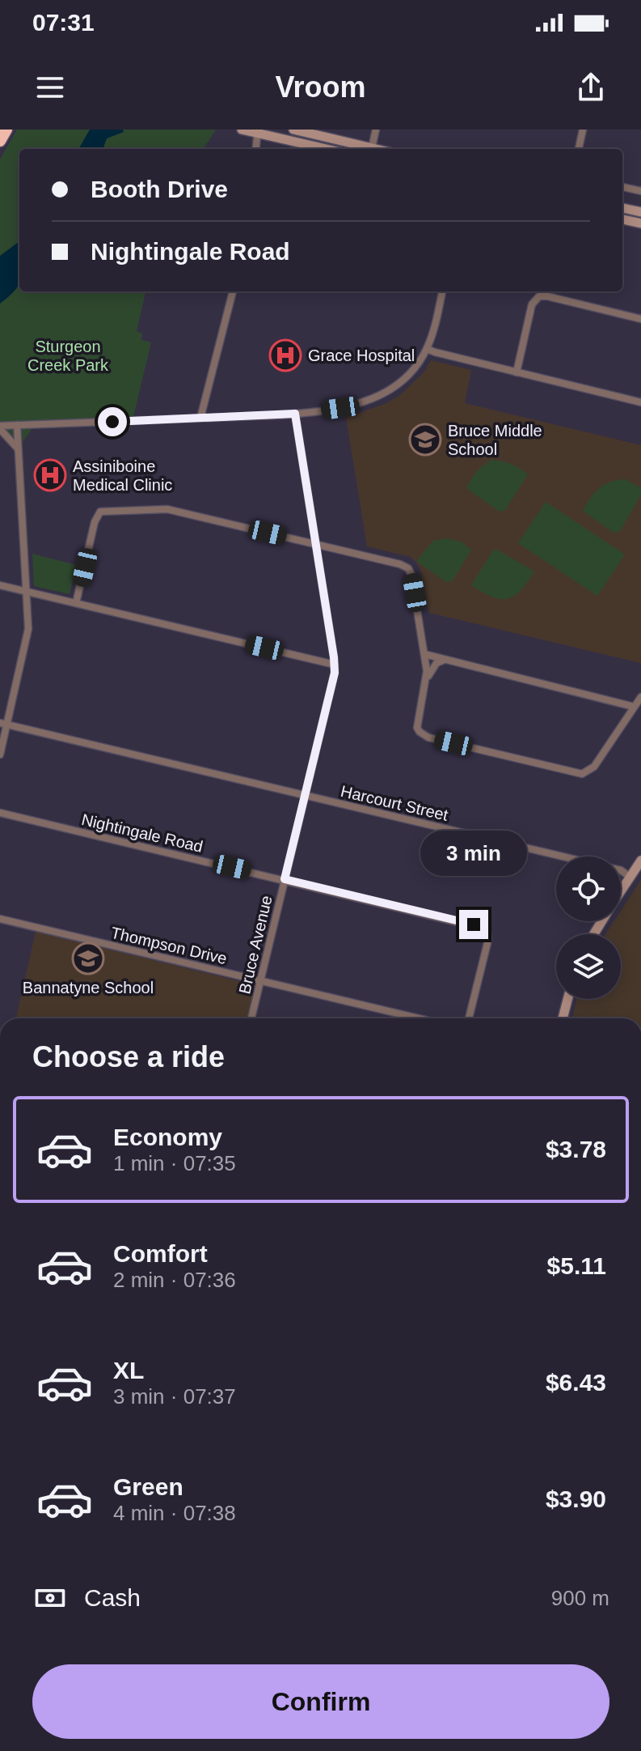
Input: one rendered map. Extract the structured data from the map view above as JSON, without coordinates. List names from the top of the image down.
{
  "streets": {
    "street": [
      "Harcourt Street",
      "Nightingale Road",
      "Bruce Avenue",
      "Thompson Drive"
    ]
  },
  "crossings": [
    ["Harcourt Street", "Bruce Avenue"],
    ["Nightingale Road", "Bruce Avenue"],
    ["Bruce Avenue", "Thompson Drive"]
  ],
  "parks": ["Sturgeon Creek Park"],
  "places": {
    "hospital": ["Grace Hospital", "Assiniboine Medical Clinic"],
    "school or university": ["Bruce Middle School", "Bannatyne School"]
  },
  "page": {
    "status": "07:31",
    "header": "Vroom",
    "banner": ["Booth Drive", "Nightingale Road"],
    "bubble": "3 min",
    "heading": "Choose a ride",
    "list": [
      {
        "name": "Economy",
        "note": "1 min · 07:35",
        "value": "$3.78"
      },
      {
        "name": "Comfort",
        "note": "2 min · 07:36",
        "value": "$5.11"
      },
      {
        "name": "XL",
        "note": "3 min · 07:37",
        "value": "$6.43"
      },
      {
        "name": "Green",
        "note": "4 min · 07:38",
        "value": "$3.90"
      }
    ],
    "pay": ["Cash", "900 m"],
    "buttons": "Confirm"
  }
}
